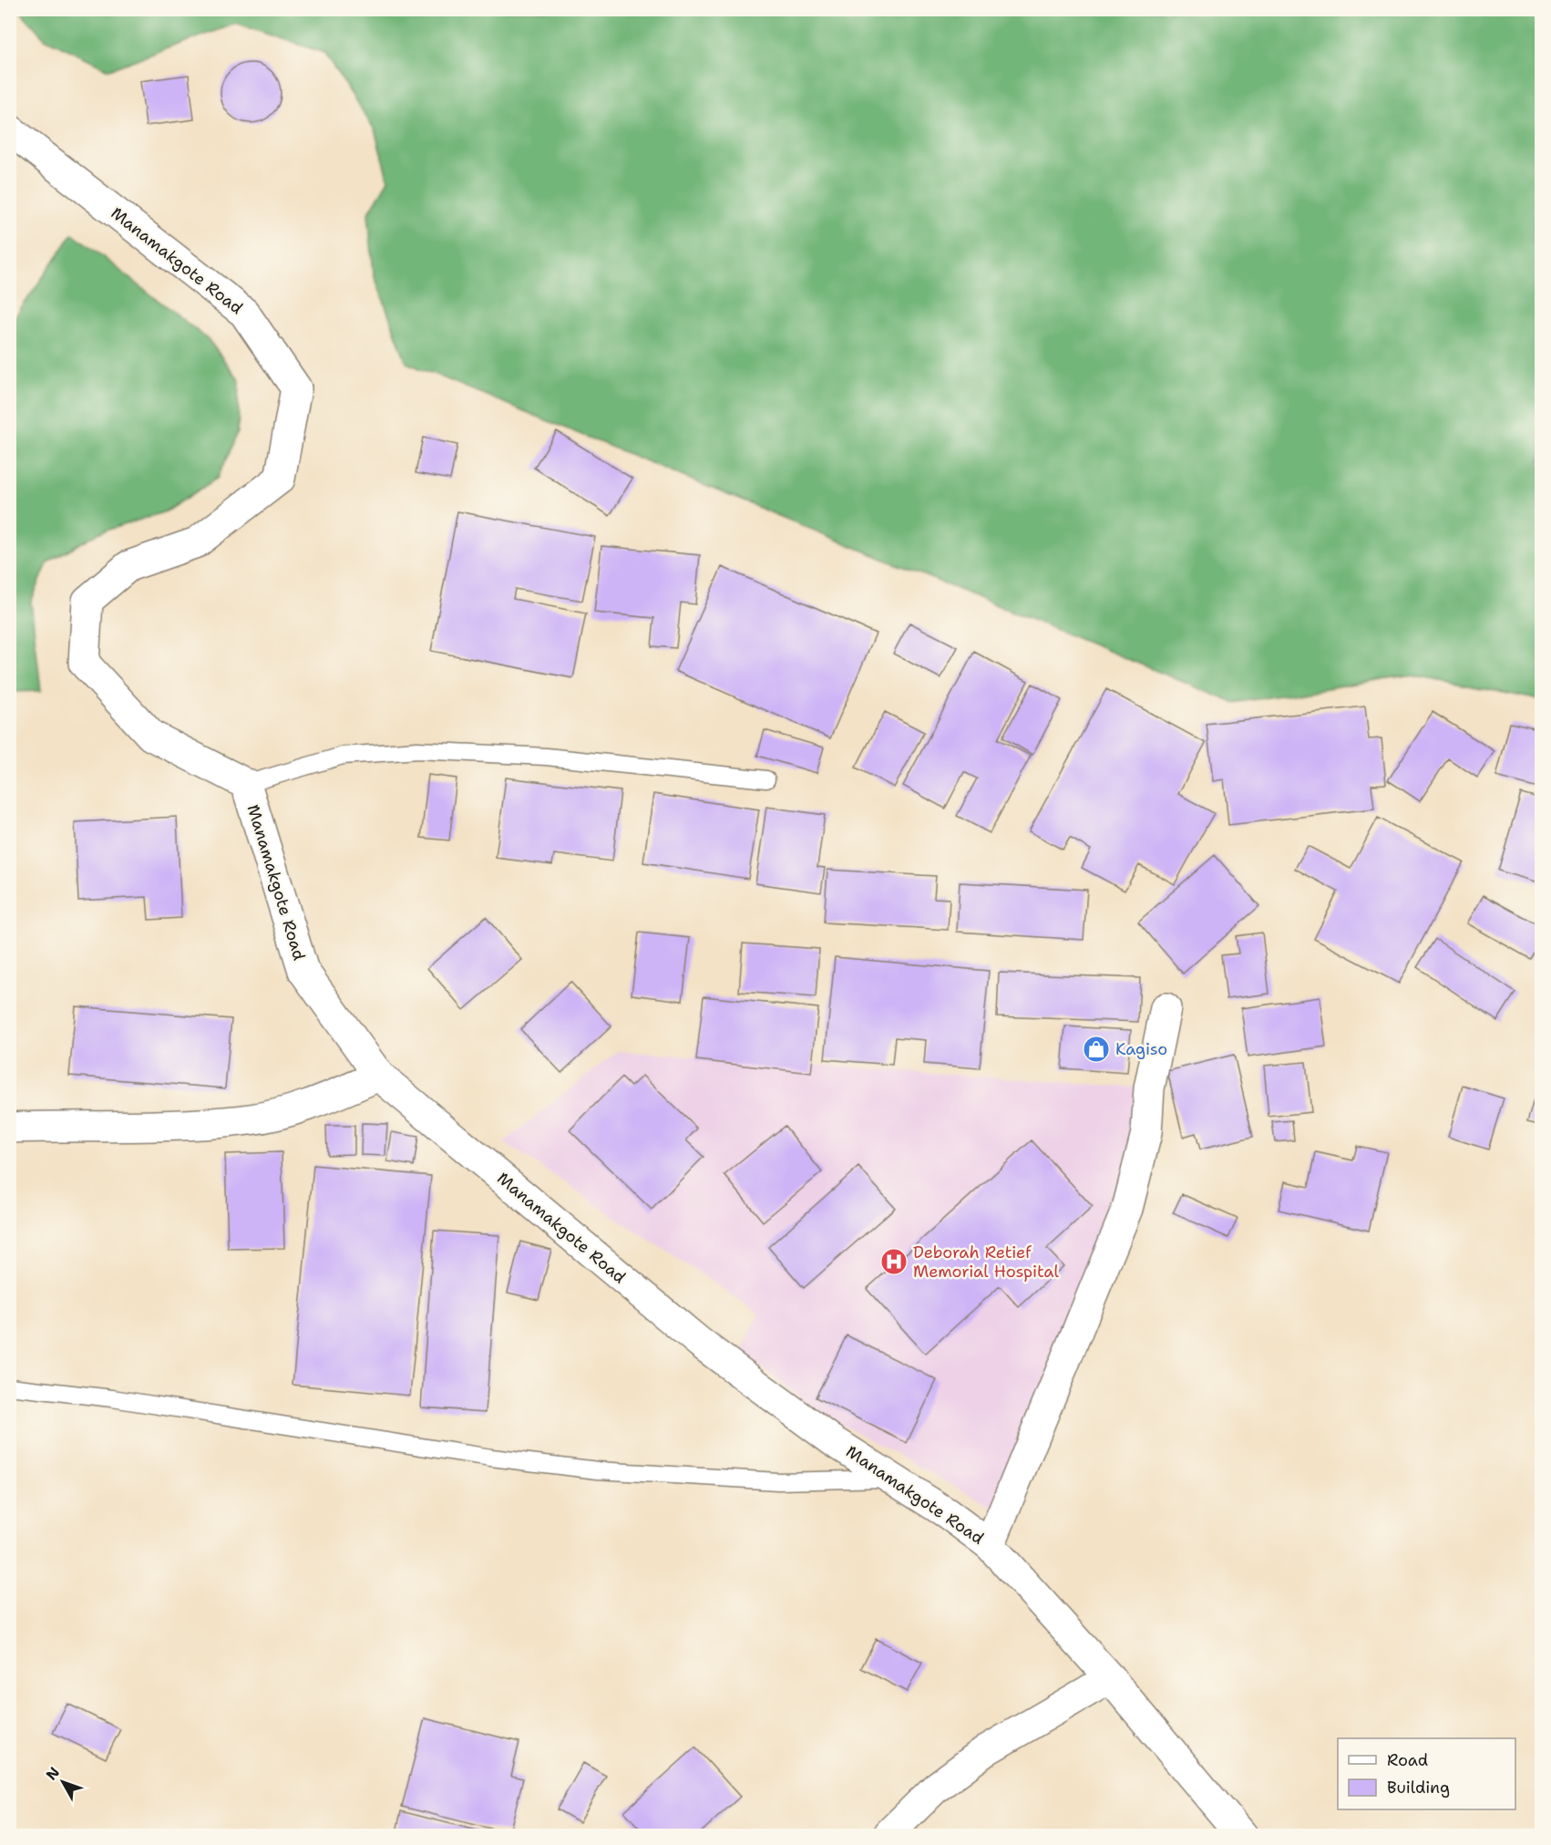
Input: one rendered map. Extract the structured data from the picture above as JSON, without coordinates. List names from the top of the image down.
{
  "streets": {
    "street": ["Manamakgote Road"]
  },
  "places": {
    "shop": ["Kagiso"],
    "hospital": ["Deborah Retief Memorial Hospital"]
  },
  "legend": ["Road", "Building"],
  "north": "top left"
}
